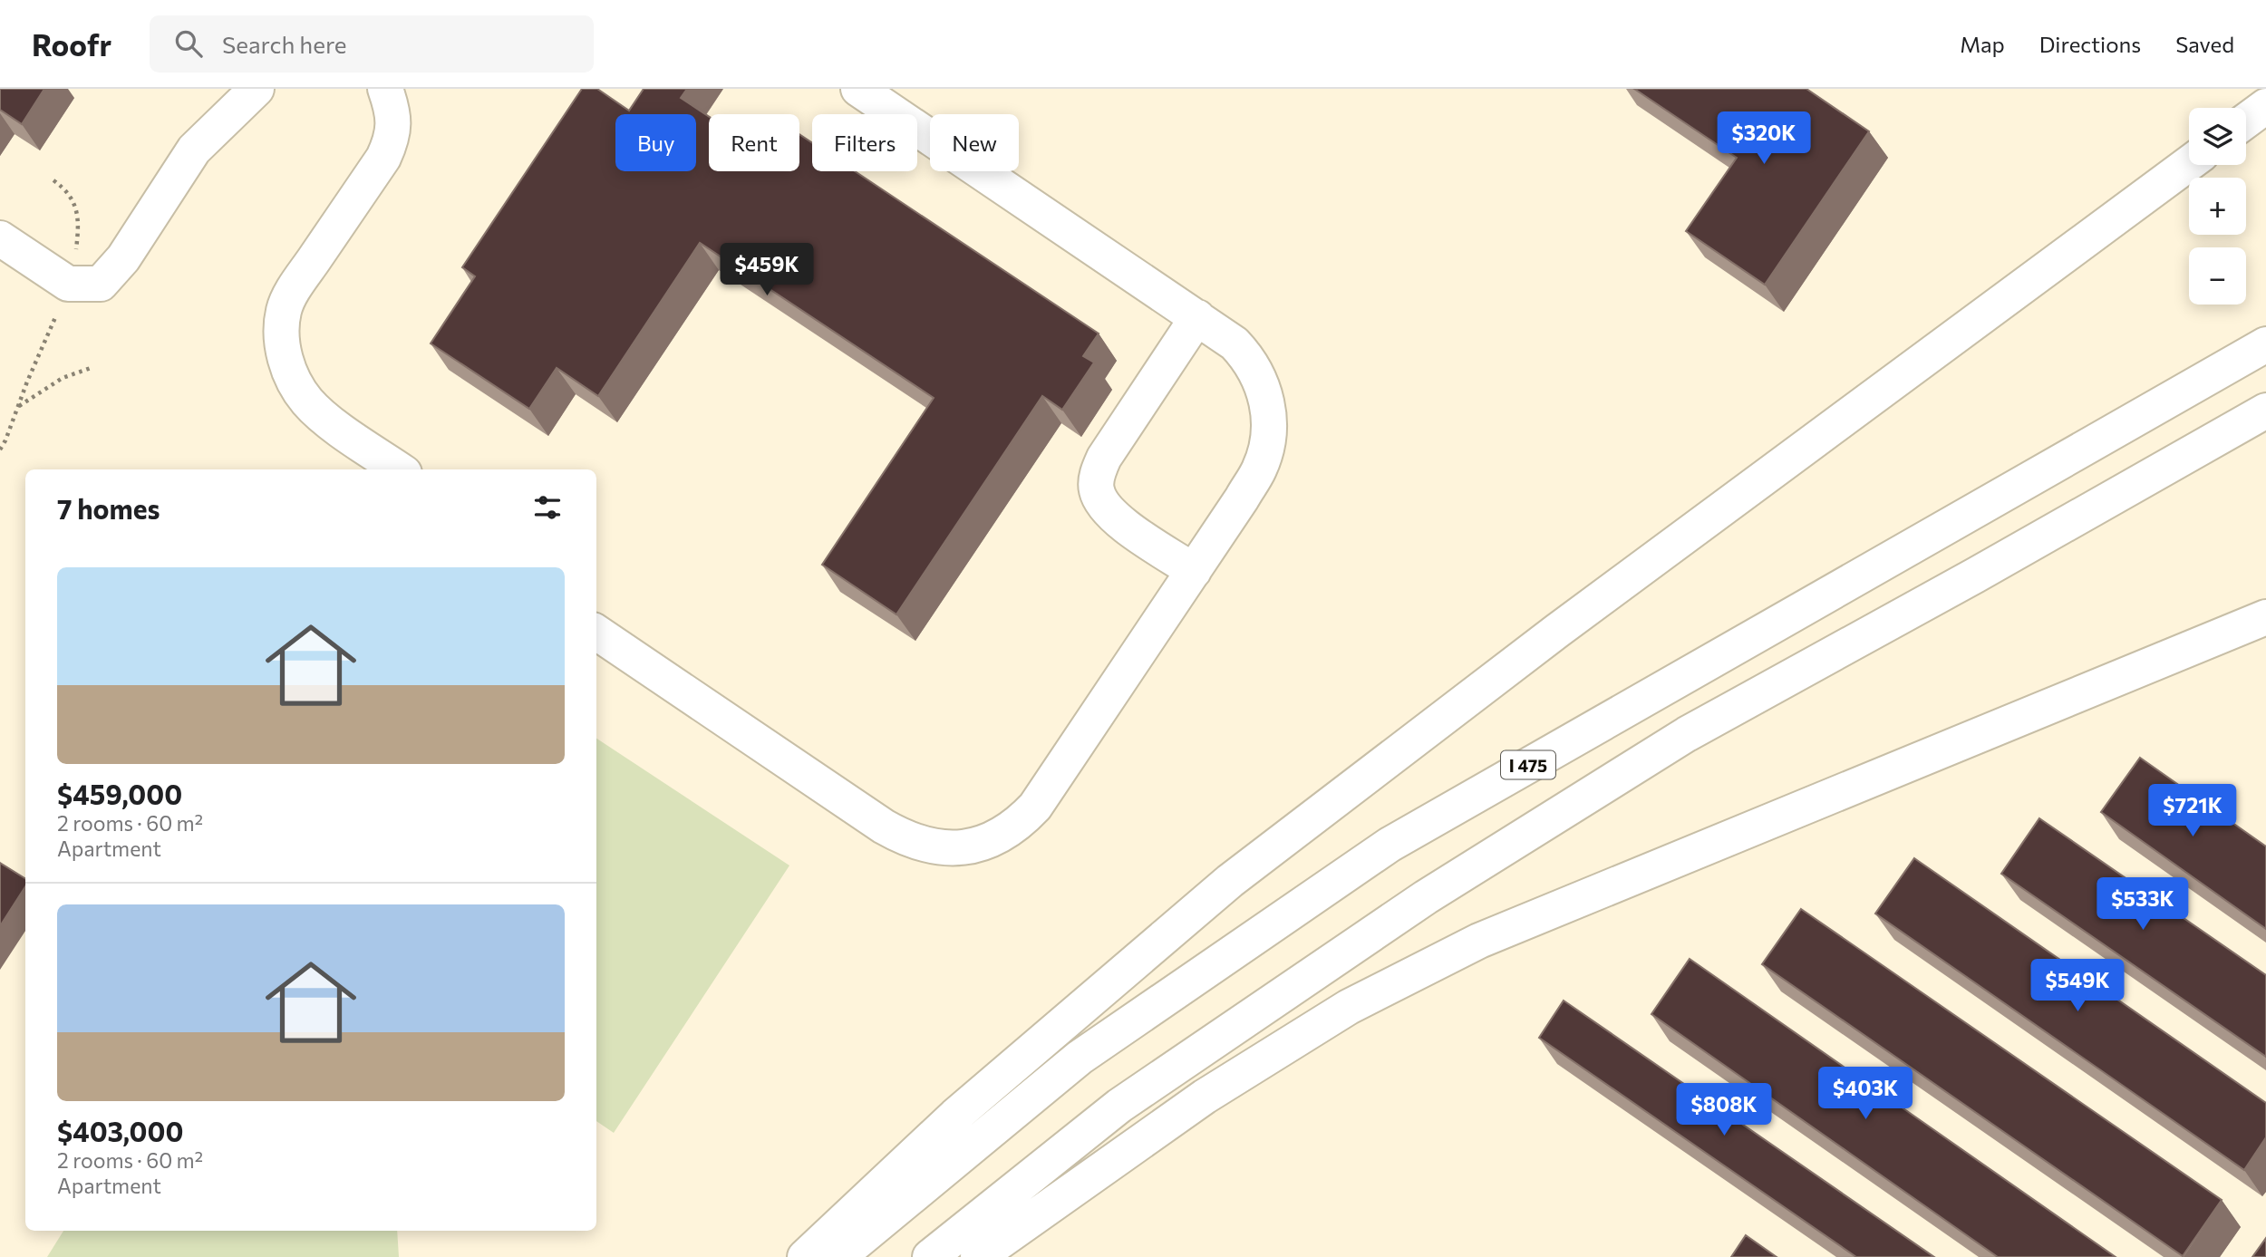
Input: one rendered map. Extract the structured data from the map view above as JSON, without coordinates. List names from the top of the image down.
{
  "streets": {
    "main road": ["I 475"]
  },
  "page": {
    "header": "Roofr",
    "search": "Search here",
    "nav": ["Map", "Directions", "Saved"],
    "map_buttons": ["+", "−"],
    "price": [
      "$320K",
      "$459K",
      "$721K",
      "$533K",
      "$549K",
      "$403K",
      "$808K"
    ],
    "chip": [
      "Buy",
      "Rent",
      "Filters",
      "New"
    ],
    "heading": "7 homes",
    "list": [
      {
        "name": "$459,000",
        "note": "2 rooms · 60 m² · Apartment"
      },
      {
        "name": "$403,000",
        "note": "2 rooms · 60 m² · Apartment"
      }
    ]
  }
}
